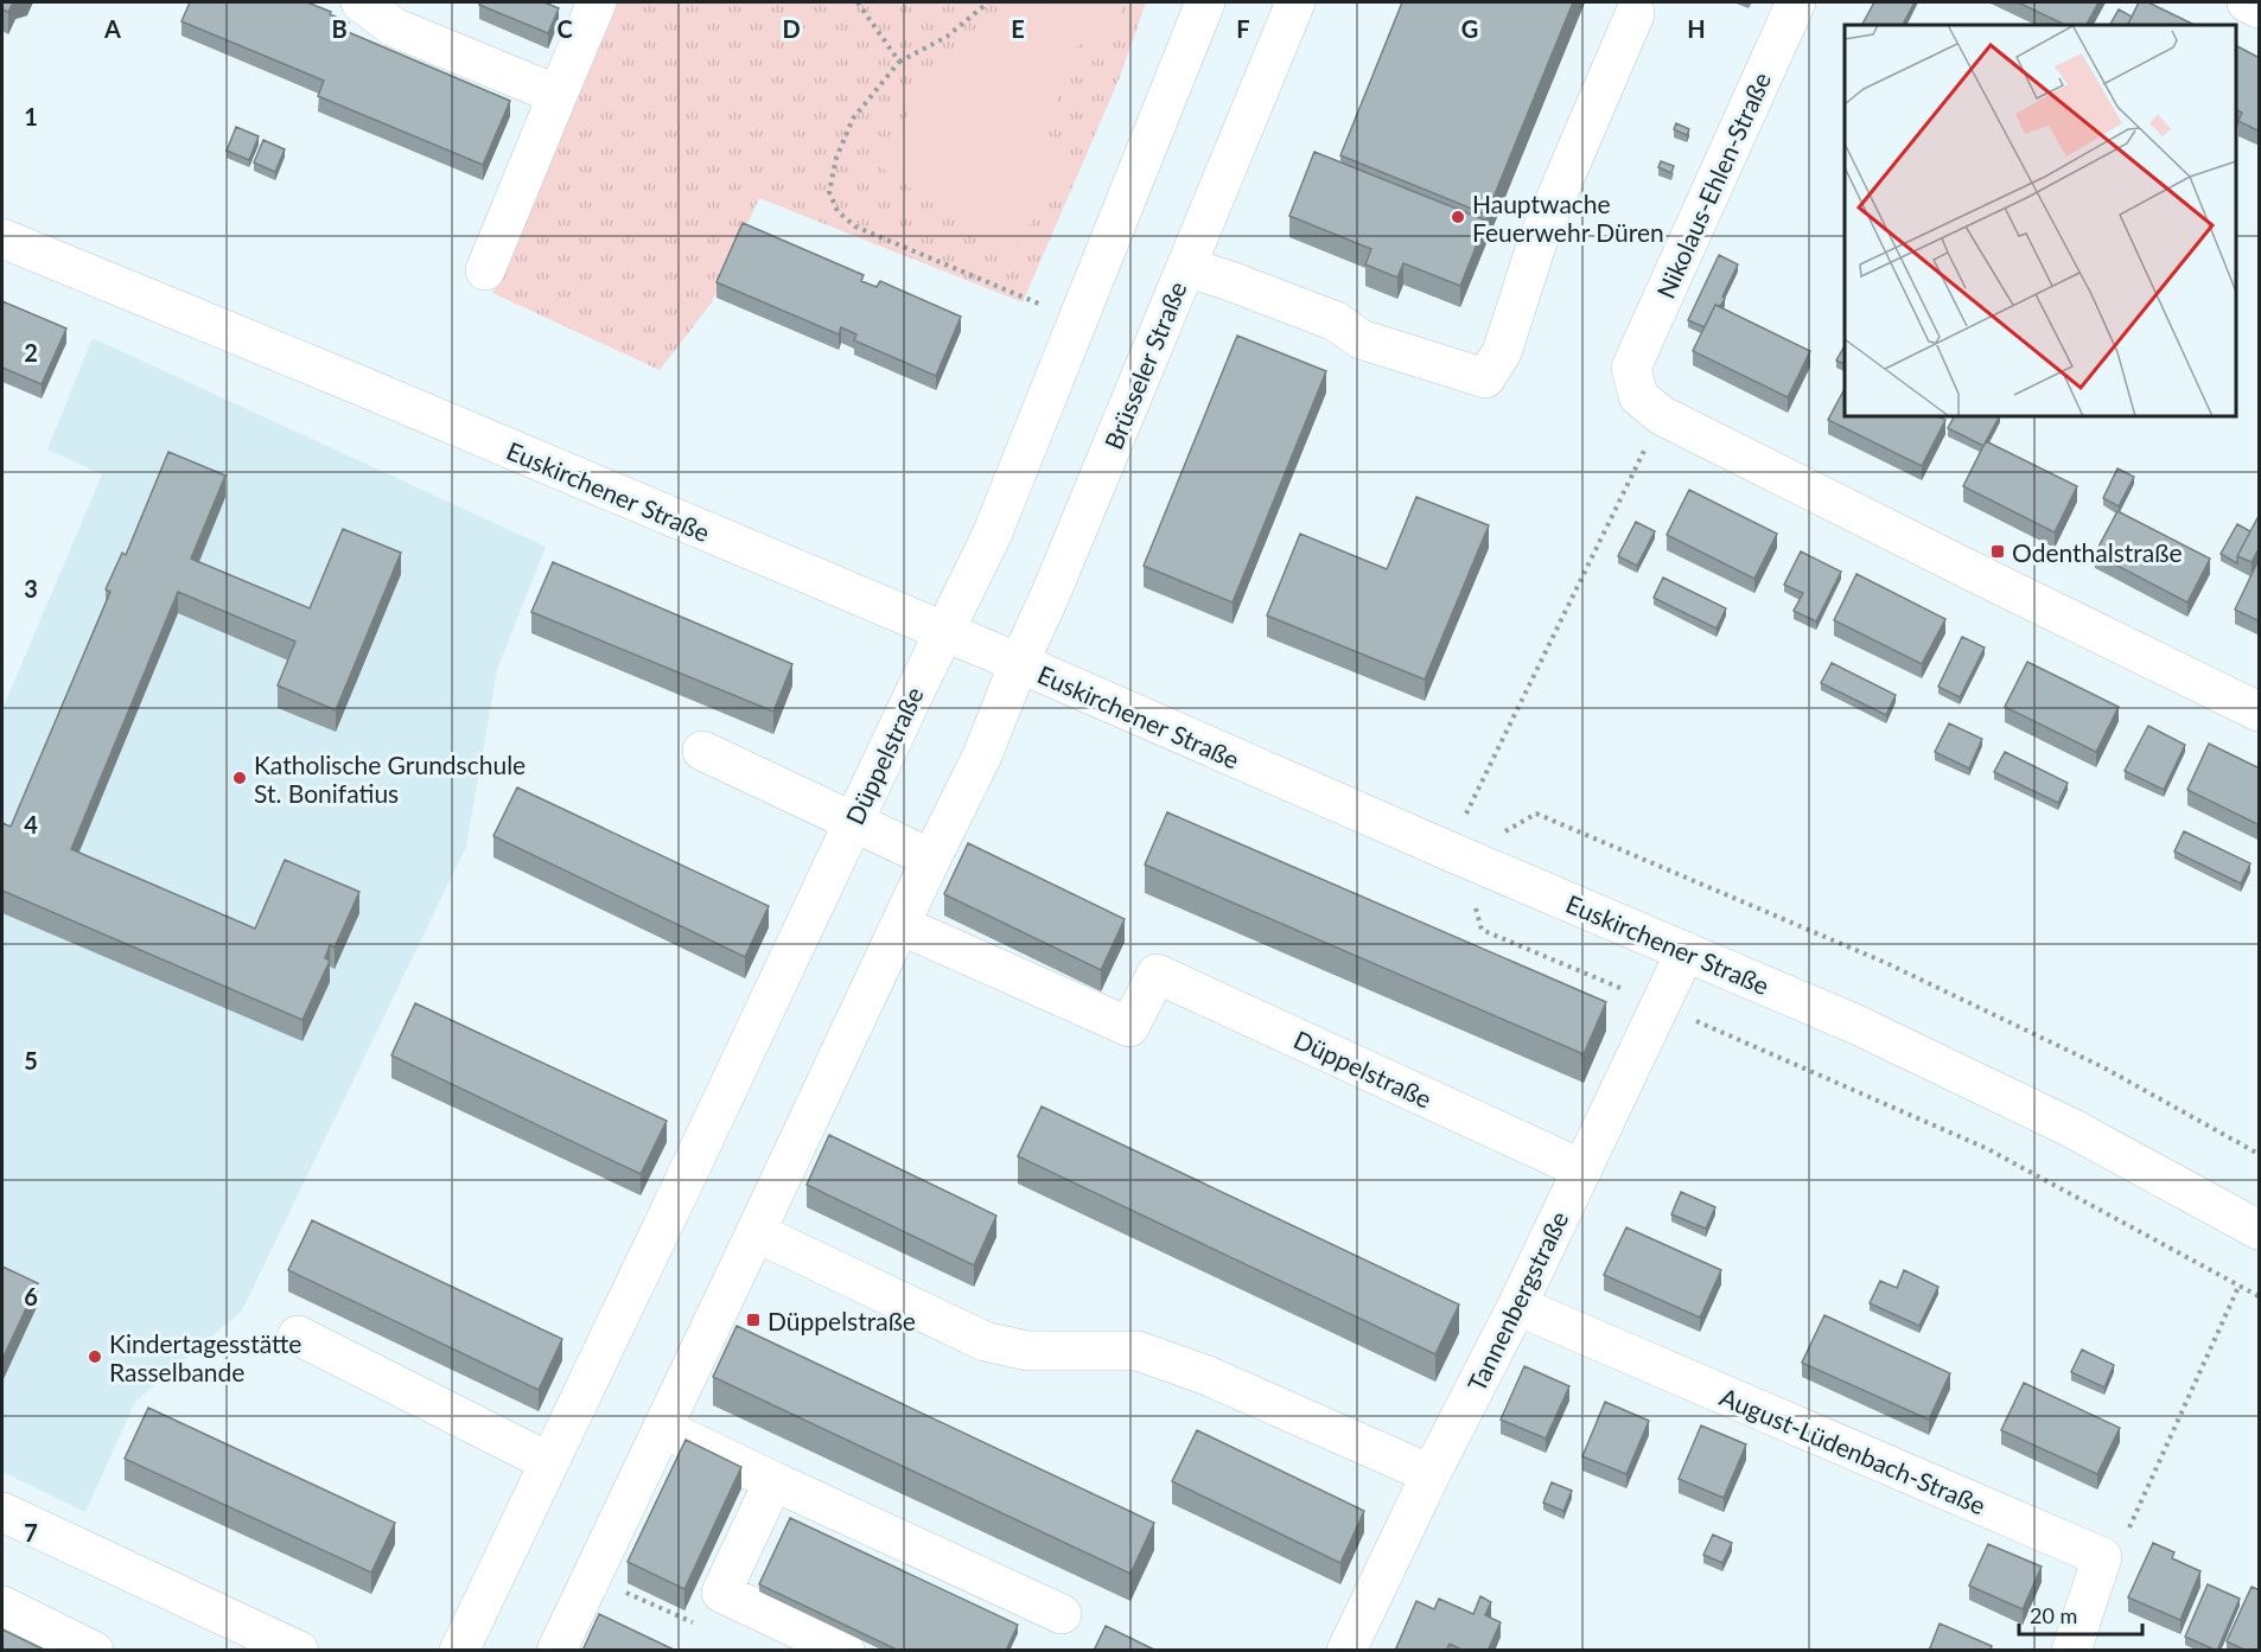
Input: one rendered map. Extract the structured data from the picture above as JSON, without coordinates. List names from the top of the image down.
{
  "streets": {
    "street": [
      "Nikolaus-Ehlen-Straße",
      "Brüsseler Straße",
      "Euskirchener Straße",
      "Düppelstraße",
      "Tannenbergstraße",
      "August-Lüdenbach-Straße"
    ]
  },
  "crossings": [
    ["Brüsseler Straße", "Euskirchener Straße"],
    ["Euskirchener Straße", "Düppelstraße"],
    ["Euskirchener Straße", "Tannenbergstraße"],
    ["Düppelstraße", "Tannenbergstraße"],
    ["Tannenbergstraße", "August-Lüdenbach-Straße"]
  ],
  "places": {
    "other": ["Hauptwache Feuerwehr Düren", "Katholische Grundschule St. Bonifatius", "Kindertagesstätte Rasselbande"],
    "transit": ["Odenthalstraße", "Düppelstraße"]
  },
  "scale_bar": "20 m",
  "grid": {
    "columns": [
      "A",
      "B",
      "C",
      "D",
      "E",
      "F",
      "G",
      "H"
    ],
    "rows": [
      "1",
      "2",
      "3",
      "4",
      "5",
      "6",
      "7"
    ]
  }
}
